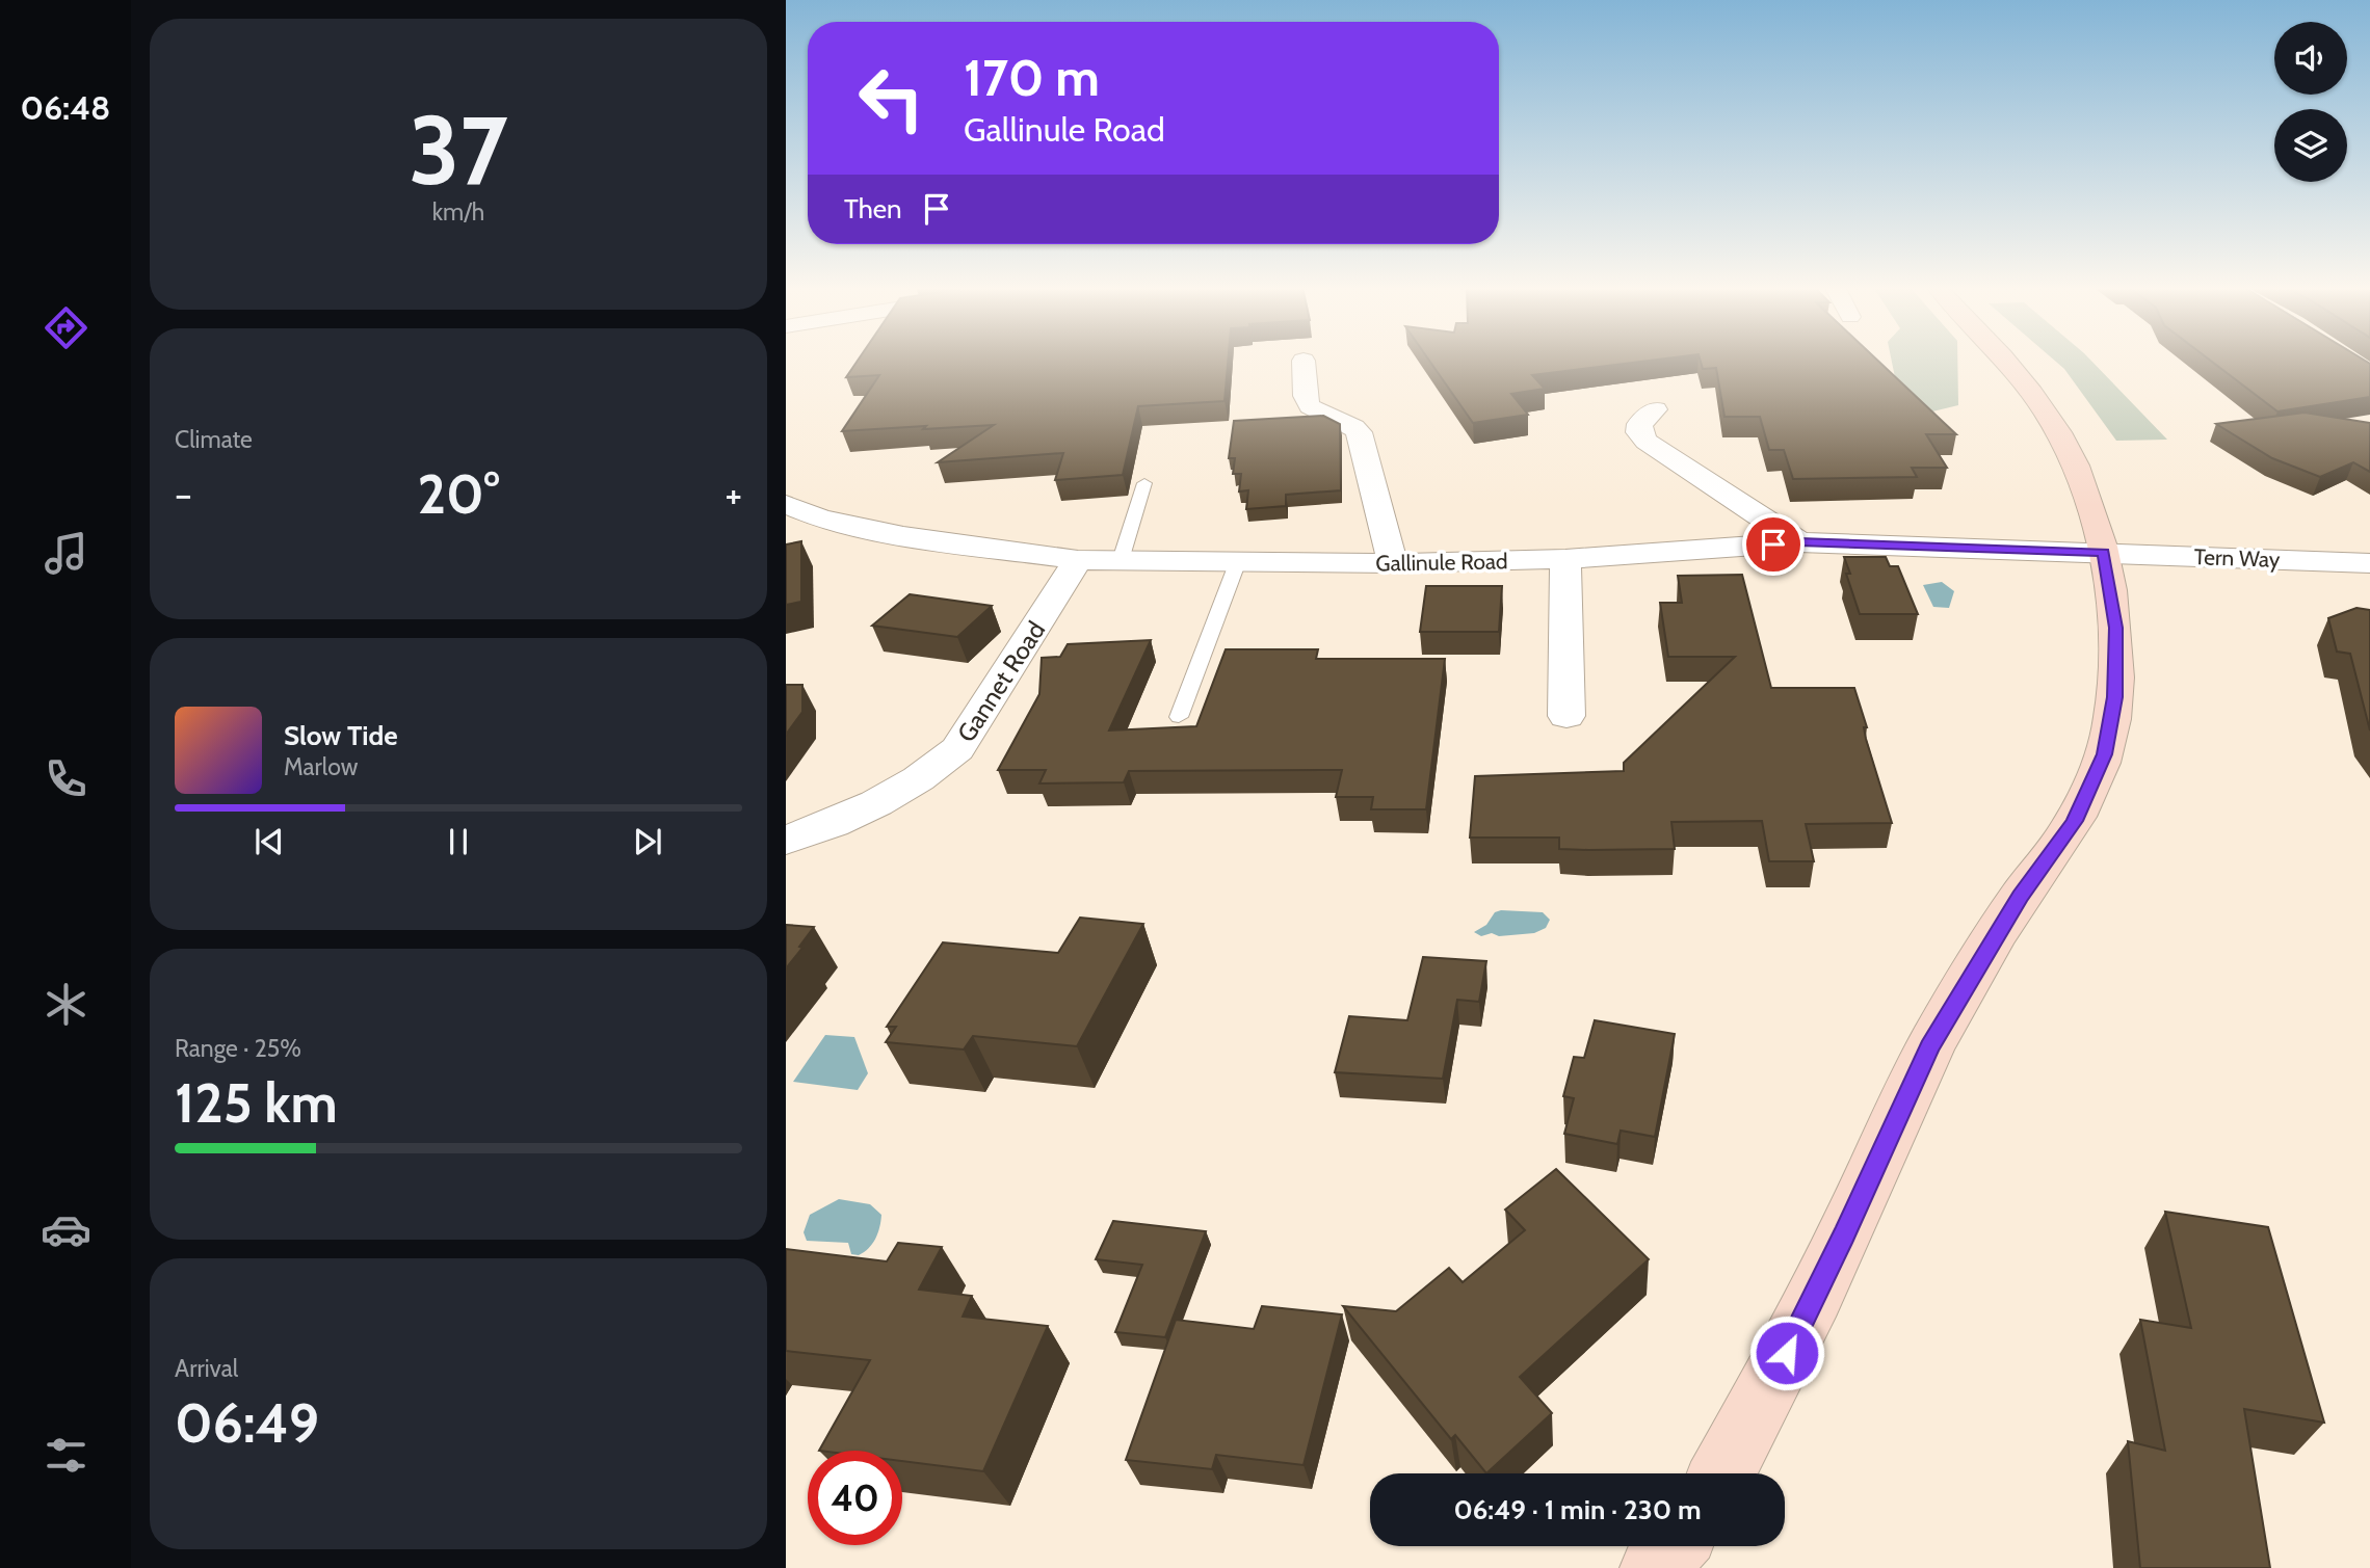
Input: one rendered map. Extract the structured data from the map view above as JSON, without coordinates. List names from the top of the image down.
{
  "streets": {
    "street": ["Tern Way", "Gallinule Road", "Gannet Road"]
  },
  "crossings": [
    ["Tern Way", "Gallinule Road"],
    ["Gallinule Road", "Gannet Road"]
  ],
  "page": {
    "tabs": "06:48",
    "tile": [
      ["37", "km/h"],
      "Climate",
      ["Range · 25%", "125 km"],
      ["Arrival", "06:49"]
    ],
    "turn": ["170 m", "Gallinule Road"],
    "then": "Then",
    "heat": ["−", "20°", "+"],
    "song": ["Slow Tide", "Marlow"],
    "limit": "40",
    "trip": "06:49 · 1 min · 230 m"
  }
}
